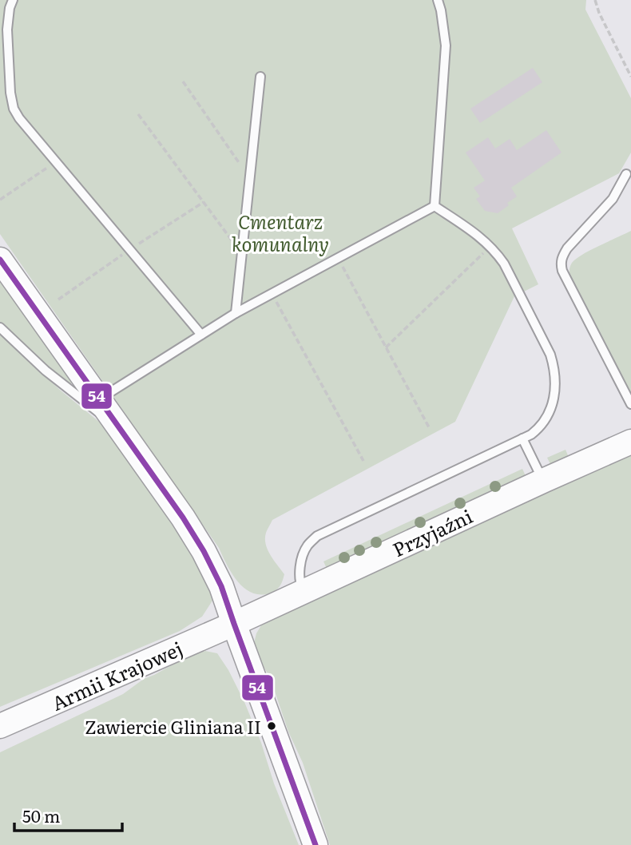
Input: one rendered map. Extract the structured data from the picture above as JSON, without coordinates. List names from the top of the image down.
{
  "streets": {
    "street": ["Przyjaźni", "Armii Krajowej"]
  },
  "crossings": [
    ["Przyjaźni", "Armii Krajowej"]
  ],
  "parks": ["Cmentarz komunalny"],
  "places": ["Zawiercie Gliniana II"],
  "lines": ["transit line 54"],
  "scale_bar": "50 m"
}
